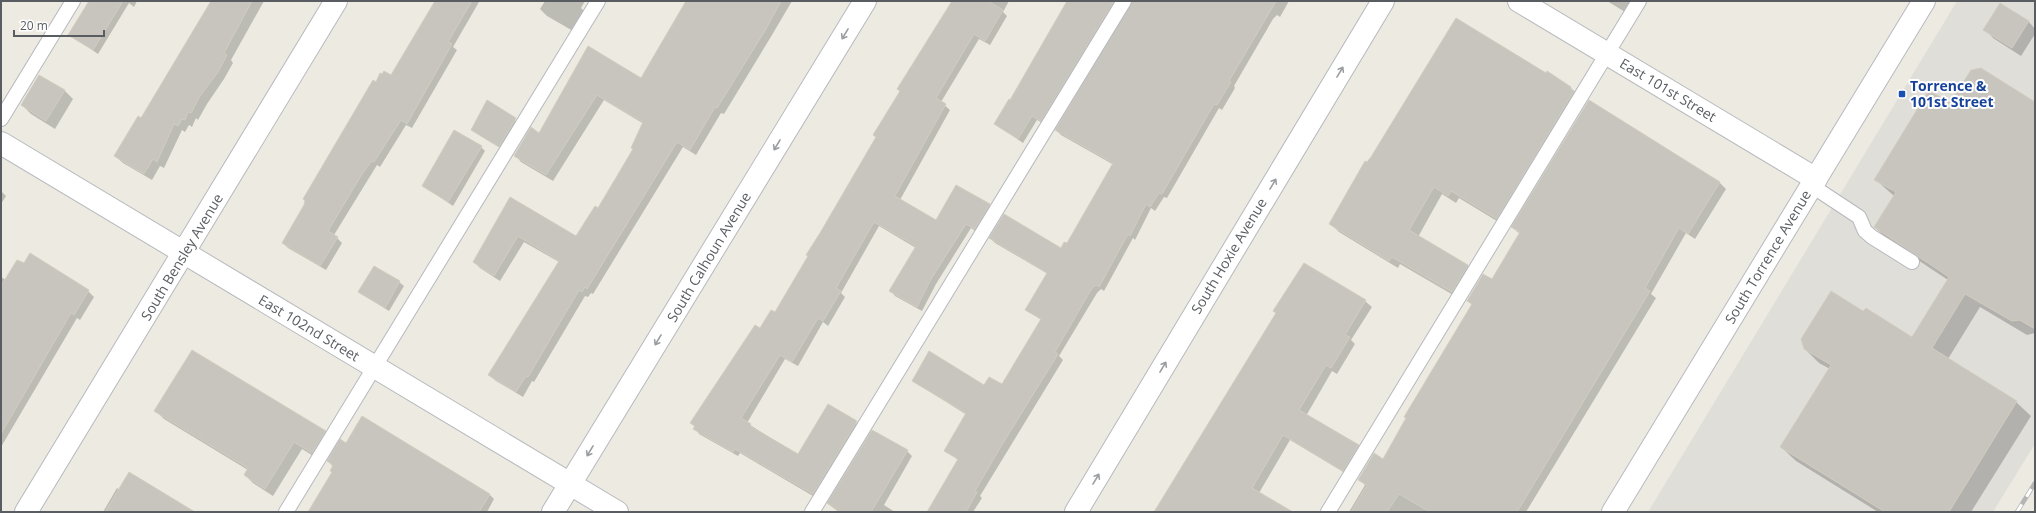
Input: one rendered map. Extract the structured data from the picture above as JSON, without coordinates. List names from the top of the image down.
{
  "streets": {
    "street": [
      "East 101st Street",
      "South Hoxie Avenue",
      "South Bensley Avenue",
      "South Calhoun Avenue",
      "South Torrence Avenue",
      "East 102nd Street"
    ]
  },
  "crossings": [
    ["East 101st Street", "South Torrence Avenue"],
    ["South Bensley Avenue", "East 102nd Street"],
    ["South Calhoun Avenue", "East 102nd Street"]
  ],
  "one_way": ["South Hoxie Avenue", "South Calhoun Avenue"],
  "places": {
    "transit": ["Torrence & 101st Street"]
  },
  "scale_bar": "20 m"
}
